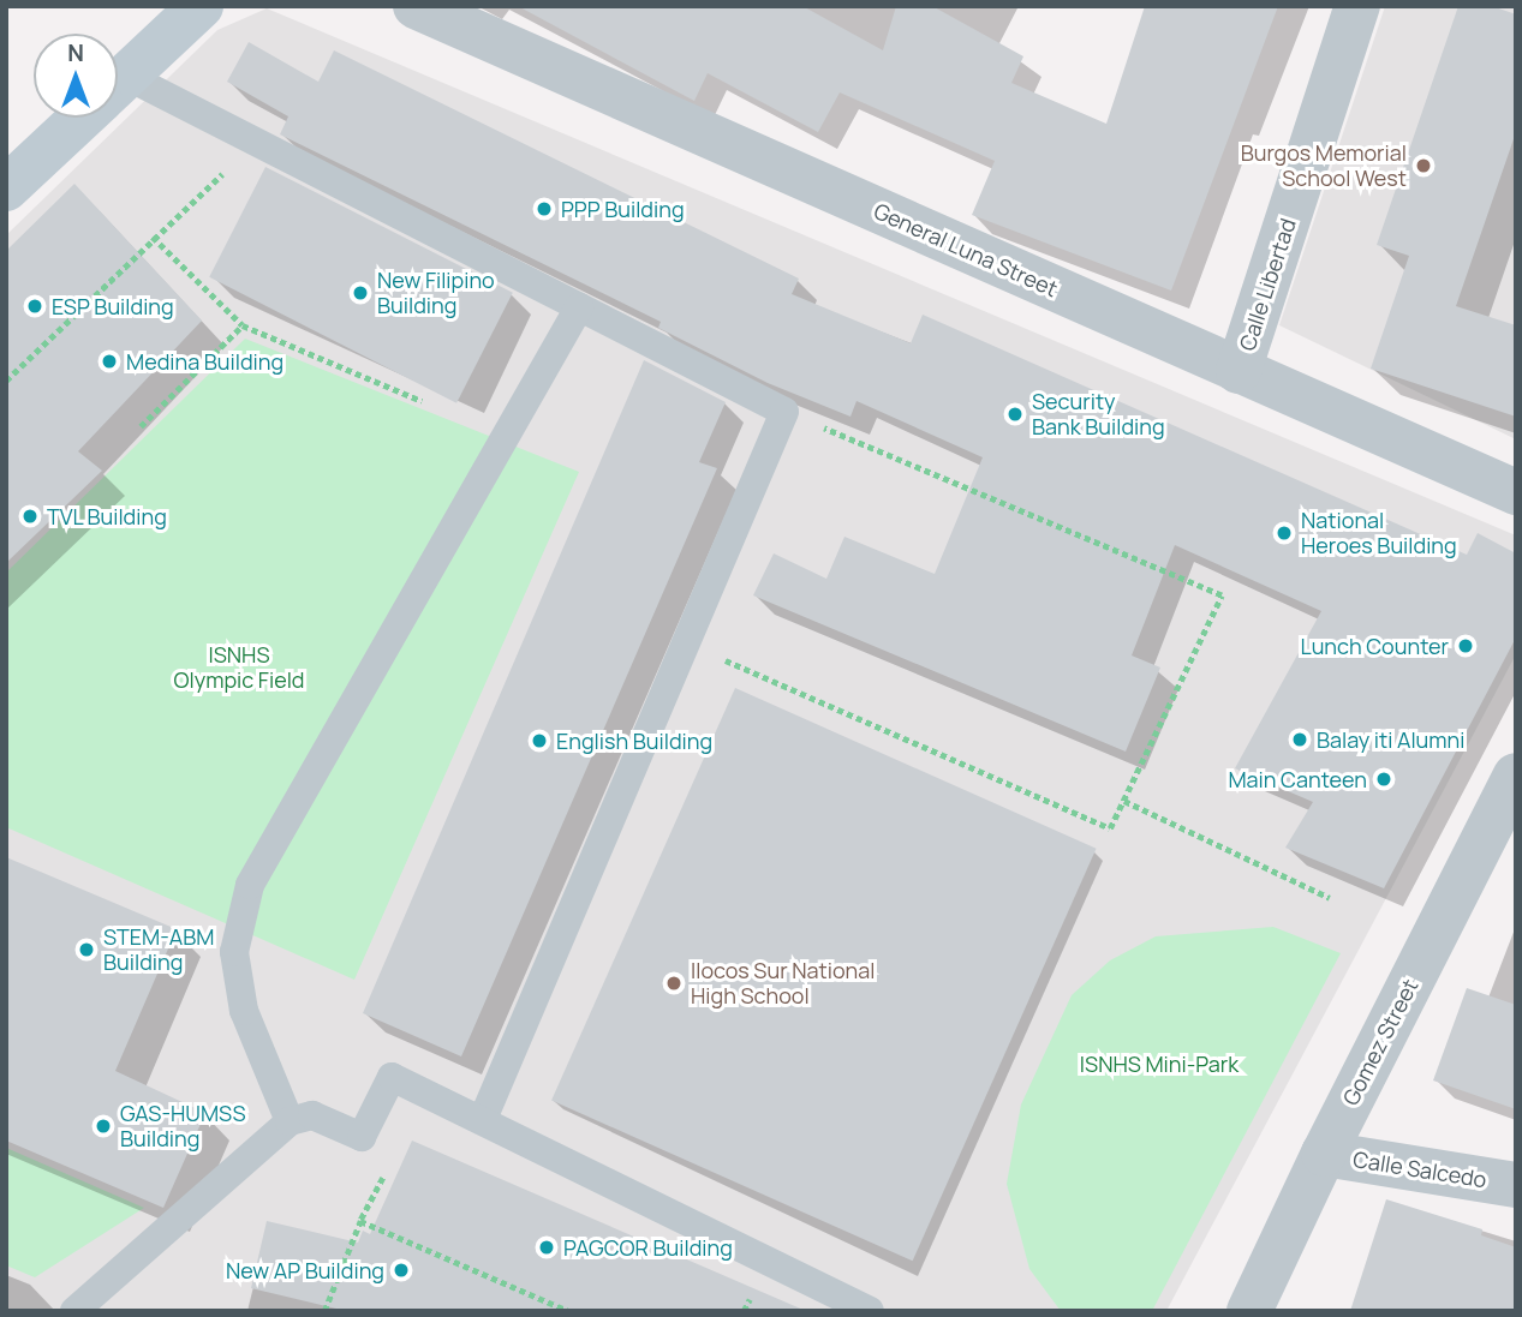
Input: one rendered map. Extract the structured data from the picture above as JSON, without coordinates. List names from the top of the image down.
{
  "streets": {
    "street": [
      "General Luna Street",
      "Calle Libertad",
      "Gomez Street",
      "Calle Salcedo"
    ]
  },
  "crossings": [
    ["General Luna Street", "Calle Libertad"],
    ["Gomez Street", "Calle Salcedo"]
  ],
  "parks": ["ISNHS Olympic Field", "ISNHS Mini-Park"],
  "places": [
    "Burgos Memorial School West",
    "PPP Building",
    "New Filipino Building",
    "ESP Building",
    "Medina Building",
    "Security Bank Building",
    "TVL Building",
    "National Heroes Building",
    "Lunch Counter",
    "Balay iti Alumni",
    "English Building",
    "Main Canteen",
    "STEM-ABM Building",
    "Ilocos Sur National High School",
    "GAS-HUMSS Building",
    "PAGCOR Building",
    "New AP Building"
  ],
  "north": "top"
}
